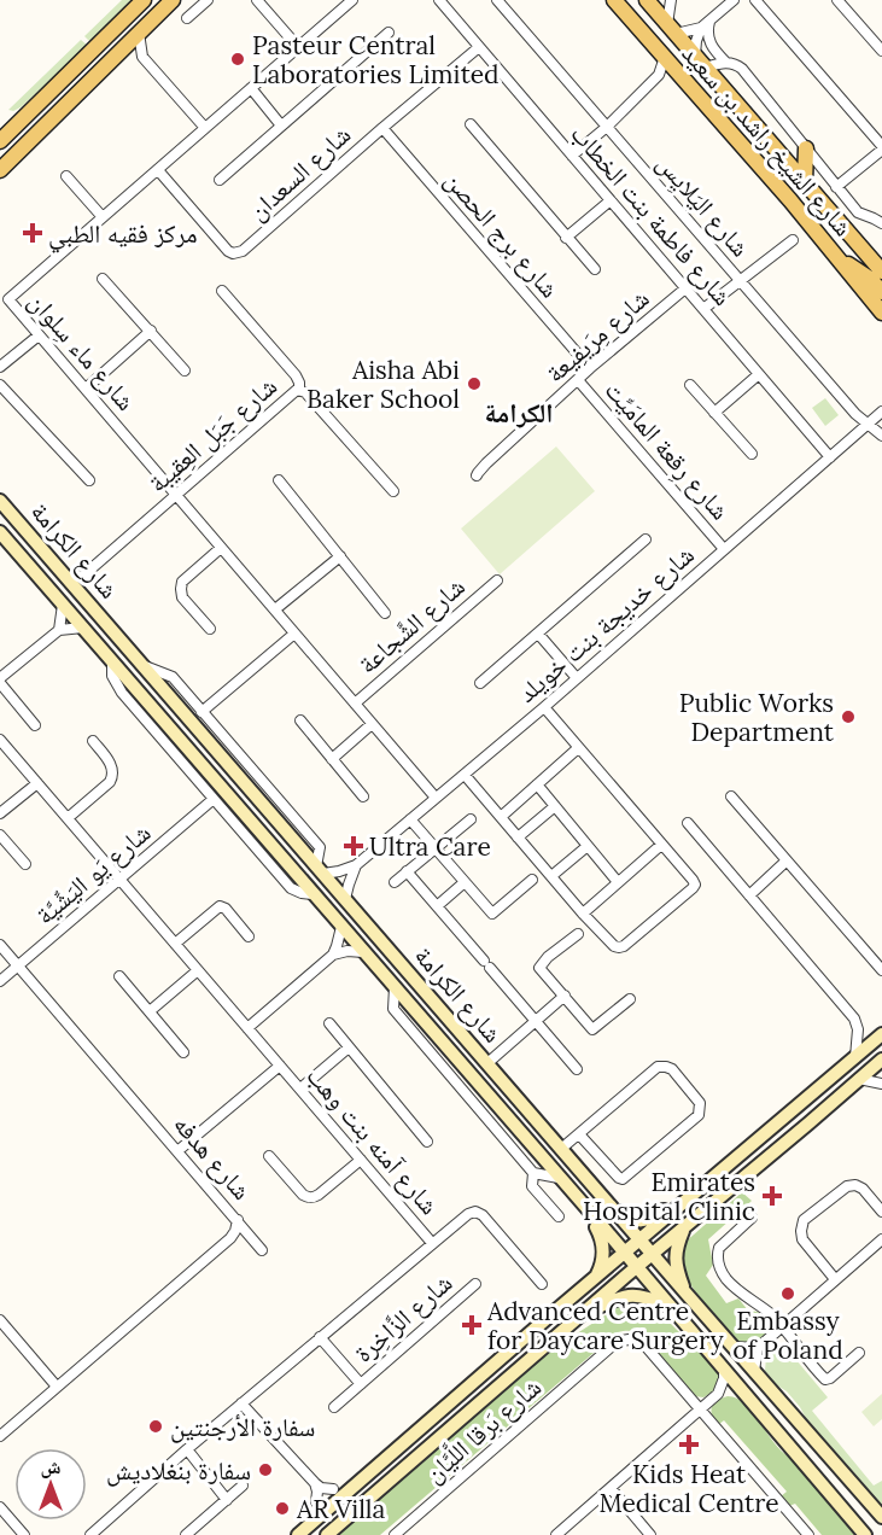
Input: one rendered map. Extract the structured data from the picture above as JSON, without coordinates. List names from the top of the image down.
{
  "streets": {
    "main road": ["شارع الشيخ راشد بن سعيد", "شارع الكرامة"],
    "street": [
      "شارع السعدان",
      "شارع اليَلايِس",
      "شارع فاطمة بنت الخطاب",
      "شارع برج الحصن",
      "شارع مِرَيفِيعة",
      "شارع ماء سِلوان",
      "شارع جَبَل العِقيبة",
      "شارع رِقعة المامَيِّت",
      "شارع خديجة بنت خويلد",
      "شارع الشَّجاعة",
      "شارع يَو اليَشِّيَّة",
      "شارع آمنه بنت وهب",
      "شارع هدفه",
      "شارع الزَّاخِرة",
      "شارع بَرقا اللَّيَّان"
    ]
  },
  "crossings": [
    ["شارع السعدان", "شارع فاطمة بنت الخطاب"],
    ["شارع السعدان", "شارع برج الحصن"],
    ["شارع السعدان", "شارع ماء سِلوان"],
    ["شارع اليَلايِس", "شارع خديجة بنت خويلد"],
    ["شارع فاطمة بنت الخطاب", "شارع مِرَيفِيعة"],
    ["شارع فاطمة بنت الخطاب", "شارع خديجة بنت خويلد"],
    ["شارع برج الحصن", "شارع مِرَيفِيعة"],
    ["شارع مِرَيفِيعة", "شارع رِقعة المامَيِّت"],
    ["شارع ماء سِلوان", "شارع جَبَل العِقيبة"],
    ["شارع ماء سِلوان", "شارع خديجة بنت خويلد"],
    ["شارع ماء سِلوان", "شارع الشَّجاعة"],
    ["شارع رِقعة المامَيِّت", "شارع خديجة بنت خويلد"],
    ["شارع الكرامة", "شارع خديجة بنت خويلد"],
    ["شارع يَو اليَشِّيَّة", "شارع آمنه بنت وهب"],
    ["شارع يَو اليَشِّيَّة", "شارع هدفه"],
    ["شارع آمنه بنت وهب", "شارع الزَّاخِرة"]
  ],
  "districts": ["الكرامة"],
  "places": {
    "other": [
      "Pasteur Central Laboratories Limited",
      "Aisha Abi Baker School",
      "Public Works Department",
      "Embassy of Poland",
      "سفارة الأرجنتين",
      "سفارة بنغلاديش",
      "AR Villa"
    ],
    "health": [
      "مركز فقيه الطبي",
      "Ultra Care",
      "Emirates Hospital Clinic",
      "Advanced Centre for Daycare Surgery",
      "Kids Heat Medical Centre"
    ]
  },
  "north": "top"
}
